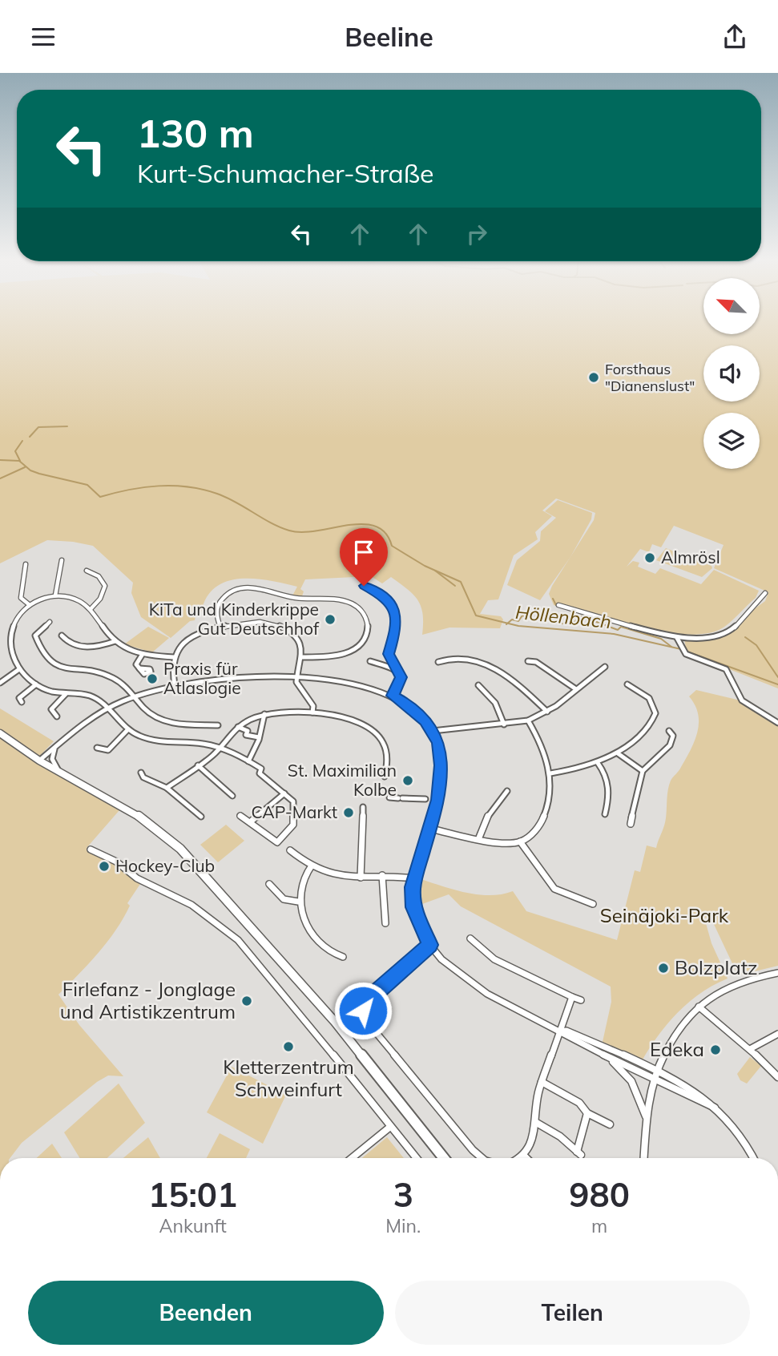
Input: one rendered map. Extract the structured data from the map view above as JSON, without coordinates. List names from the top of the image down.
{
  "water": ["Höllenbach"],
  "parks": ["Seinäjoki-Park"],
  "places": [
    "Forsthaus \"Dianenslust\"",
    "Almrösl",
    "KiTa und Kinderkrippe Gut Deutschhof",
    "Praxis für Atlaslogie",
    "St. Maximilian Kolbe",
    "CAP-Markt",
    "Hockey-Club",
    "Bolzplatz",
    "Firlefanz - Jonglage und Artistikzentrum",
    "Kletterzentrum Schweinfurt",
    "Edeka"
  ],
  "north": "top left",
  "page": {
    "header": "Beeline",
    "turn": ["130 m", "Kurt-Schumacher-Straße"],
    "eta": [
      "15:01",
      "Ankunft",
      "3",
      "Min.",
      "980",
      "m"
    ],
    "buttons": ["Beenden", "Teilen"]
  }
}
